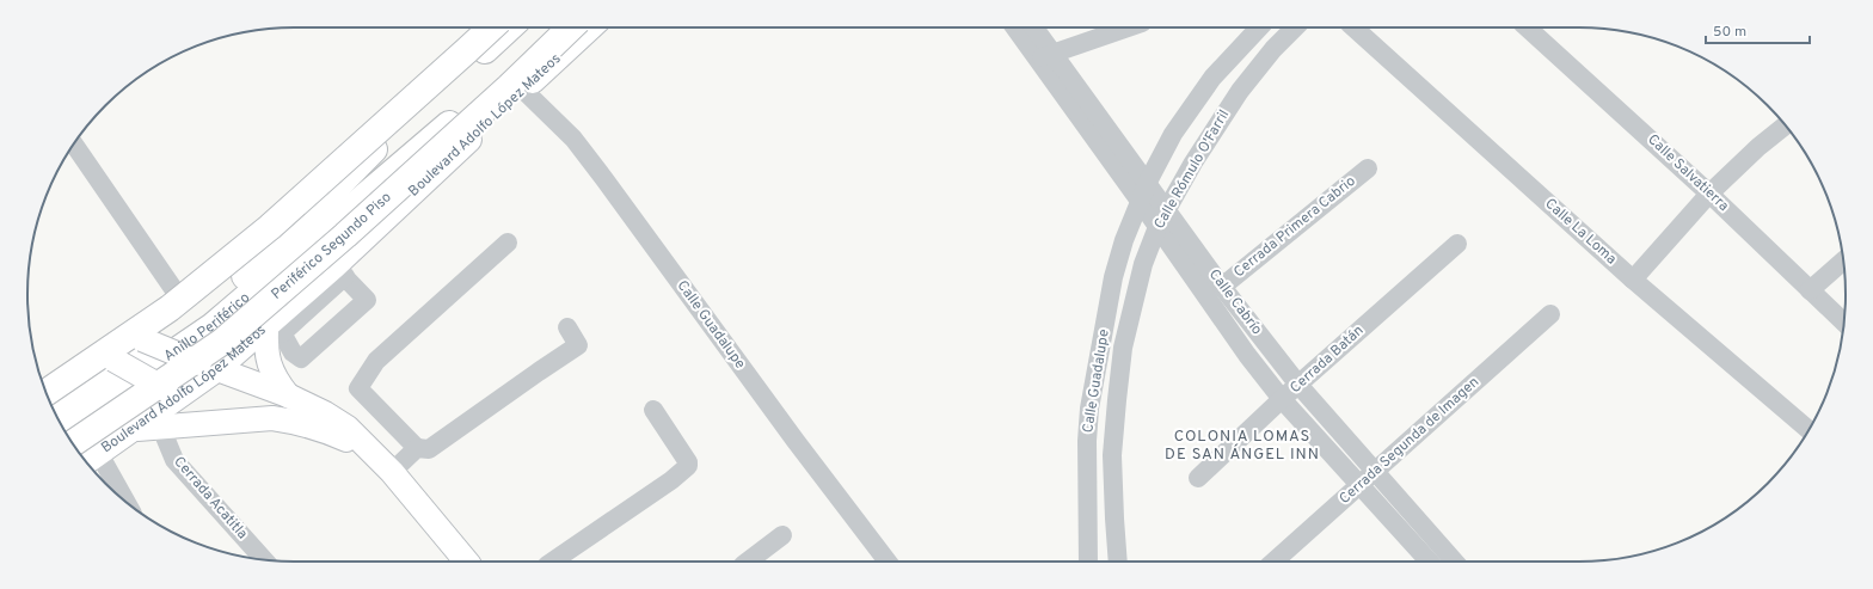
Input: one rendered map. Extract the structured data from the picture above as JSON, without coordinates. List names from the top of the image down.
{
  "streets": {
    "highway": ["Periférico Segundo Piso", "Anillo Periférico"],
    "main road": ["Boulevard Adolfo López Mateos"],
    "street": [
      "Calle Rómulo O'Farril",
      "Calle Salvatierra",
      "Cerrada Primera Cabrio",
      "Calle La Loma",
      "Calle Cabrío",
      "Calle Guadalupe",
      "Cerrada Batán",
      "Cerrada Segunda de Imagen",
      "Cerrada Acatitla"
    ]
  },
  "crossings": [
    ["Boulevard Adolfo López Mateos", "Calle Guadalupe"],
    ["Calle Rómulo O'Farril", "Calle Cabrío"],
    ["Calle Rómulo O'Farril", "Calle Guadalupe"],
    ["Cerrada Primera Cabrio", "Calle Cabrío"],
    ["Calle Cabrío", "Calle Guadalupe"],
    ["Calle Cabrío", "Cerrada Batán"],
    ["Calle Cabrío", "Cerrada Segunda de Imagen"]
  ],
  "districts": ["COLONIA LOMAS DE SAN ÁNGEL INN"],
  "scale_bar": "50 m"
}
